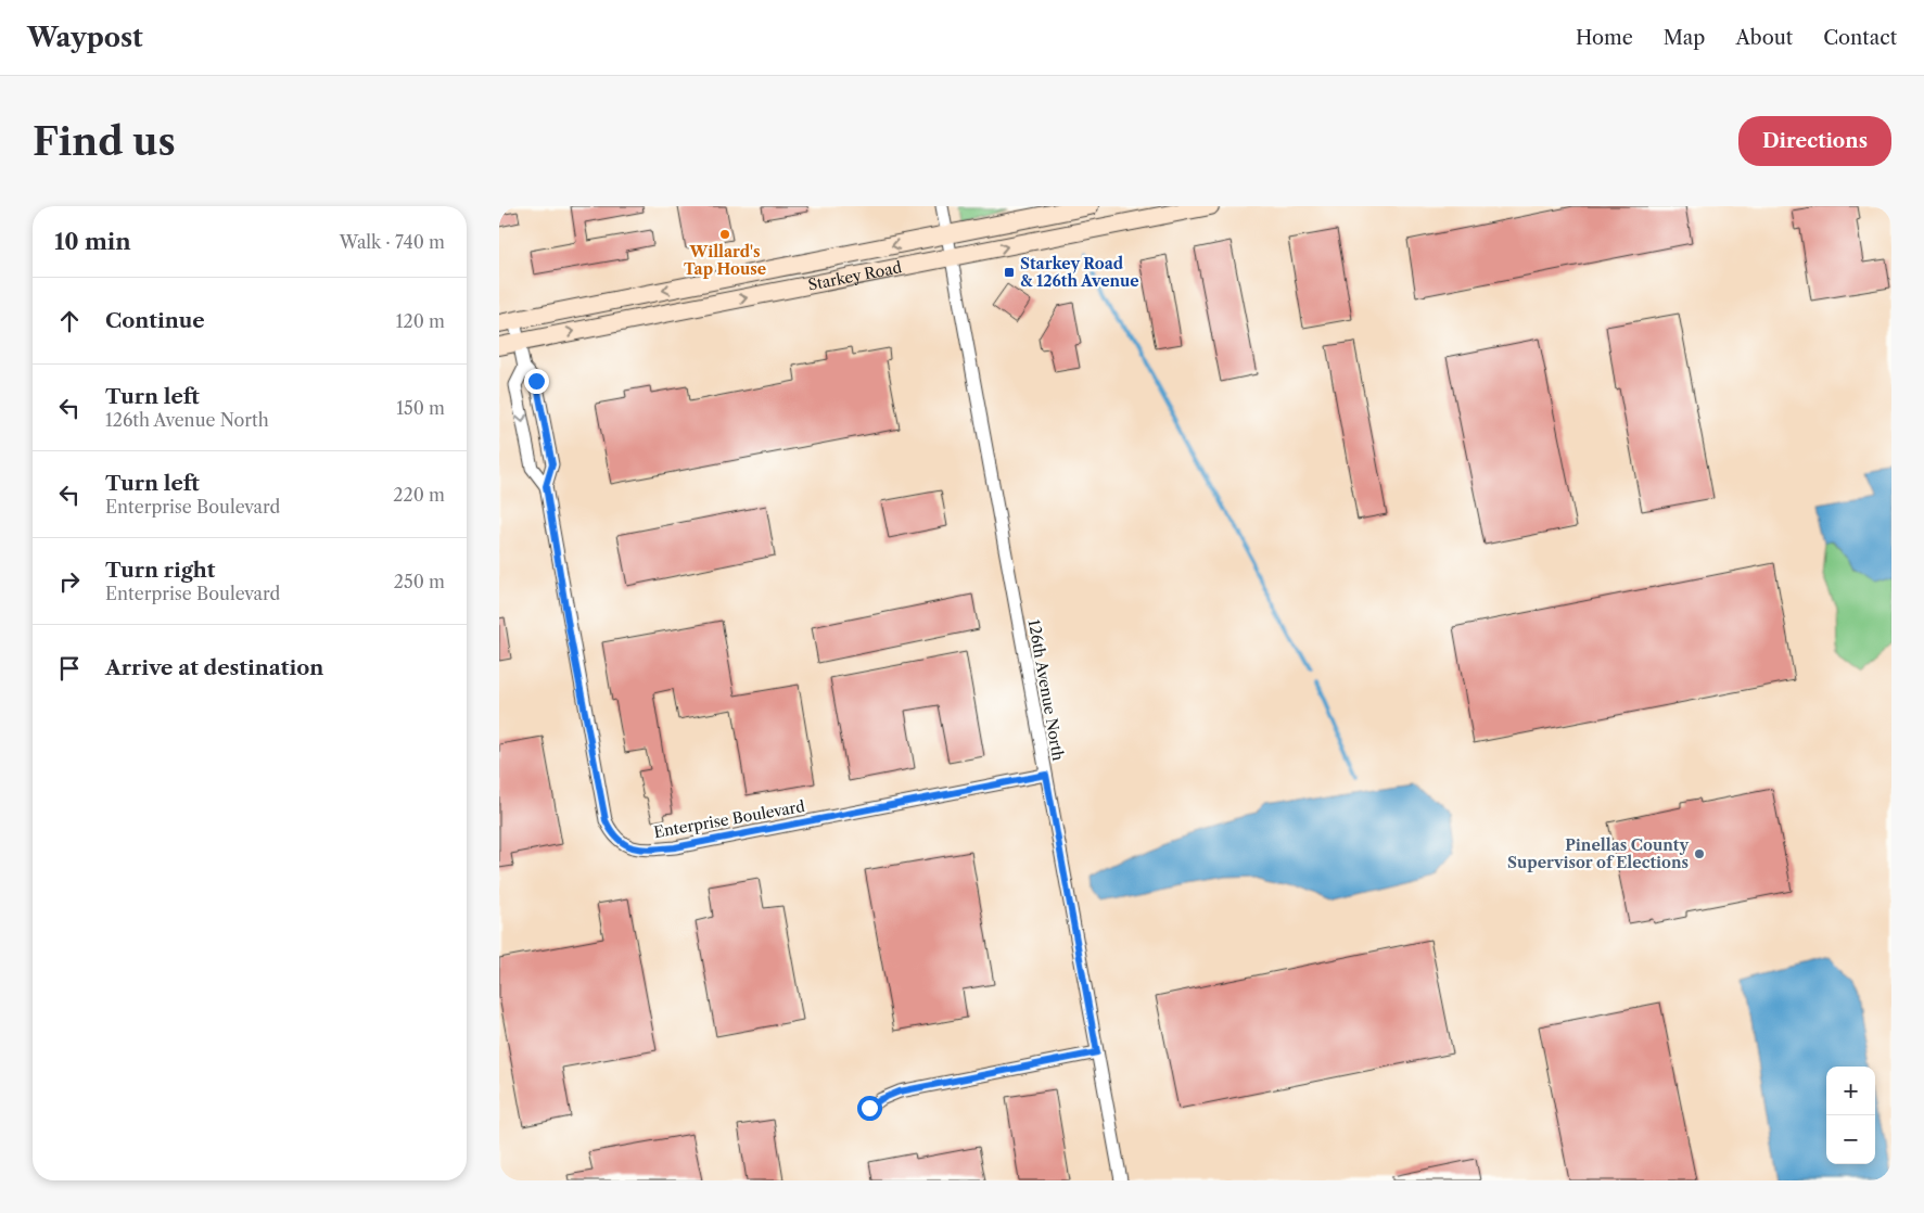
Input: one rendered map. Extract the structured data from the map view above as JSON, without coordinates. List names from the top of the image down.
{
  "streets": {
    "main road": ["Starkey Road"],
    "street": ["126th Avenue North", "Enterprise Boulevard"]
  },
  "crossings": [
    ["Starkey Road", "126th Avenue North"],
    ["Starkey Road", "Enterprise Boulevard"],
    ["126th Avenue North", "Enterprise Boulevard"]
  ],
  "places": {
    "other": ["Willard's Tap House", "Pinellas County Supervisor of Elections"],
    "transit": ["Starkey Road & 126th Avenue"]
  },
  "page": {
    "header": "Waypost",
    "nav": [
      "Home",
      "Map",
      "About",
      "Contact"
    ],
    "buttons": "Directions",
    "title": "Find us",
    "heading": ["10 min", "Walk · 740 m"],
    "list": [
      ["Continue", "120 m"],
      ["Turn left", "126th Avenue North", "150 m"],
      ["Turn left", "Enterprise Boulevard", "220 m"],
      ["Turn right", "Enterprise Boulevard", "250 m"],
      "Arrive at destination"
    ],
    "map_buttons": ["+", "−"]
  }
}
